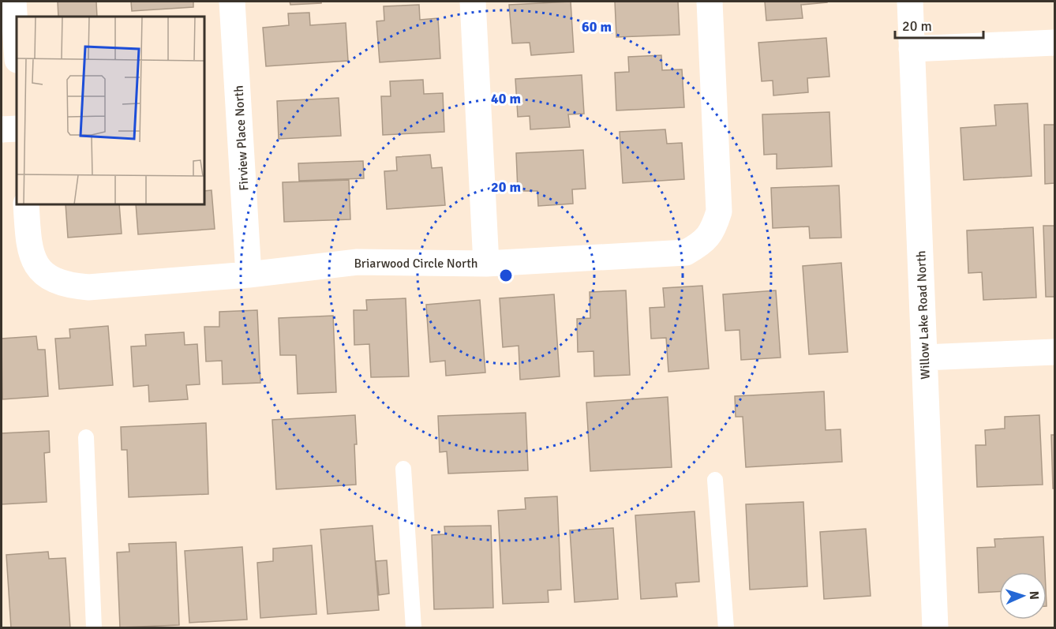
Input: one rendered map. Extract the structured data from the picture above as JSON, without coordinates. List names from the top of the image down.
{
  "streets": {
    "street": ["Firview Place North", "Briarwood Circle North", "Willow Lake Road North"]
  },
  "crossings": [
    ["Firview Place North", "Briarwood Circle North"]
  ],
  "scale_bar": "20 m",
  "north": "right",
  "rings": ["60 m", "40 m", "20 m"]
}
